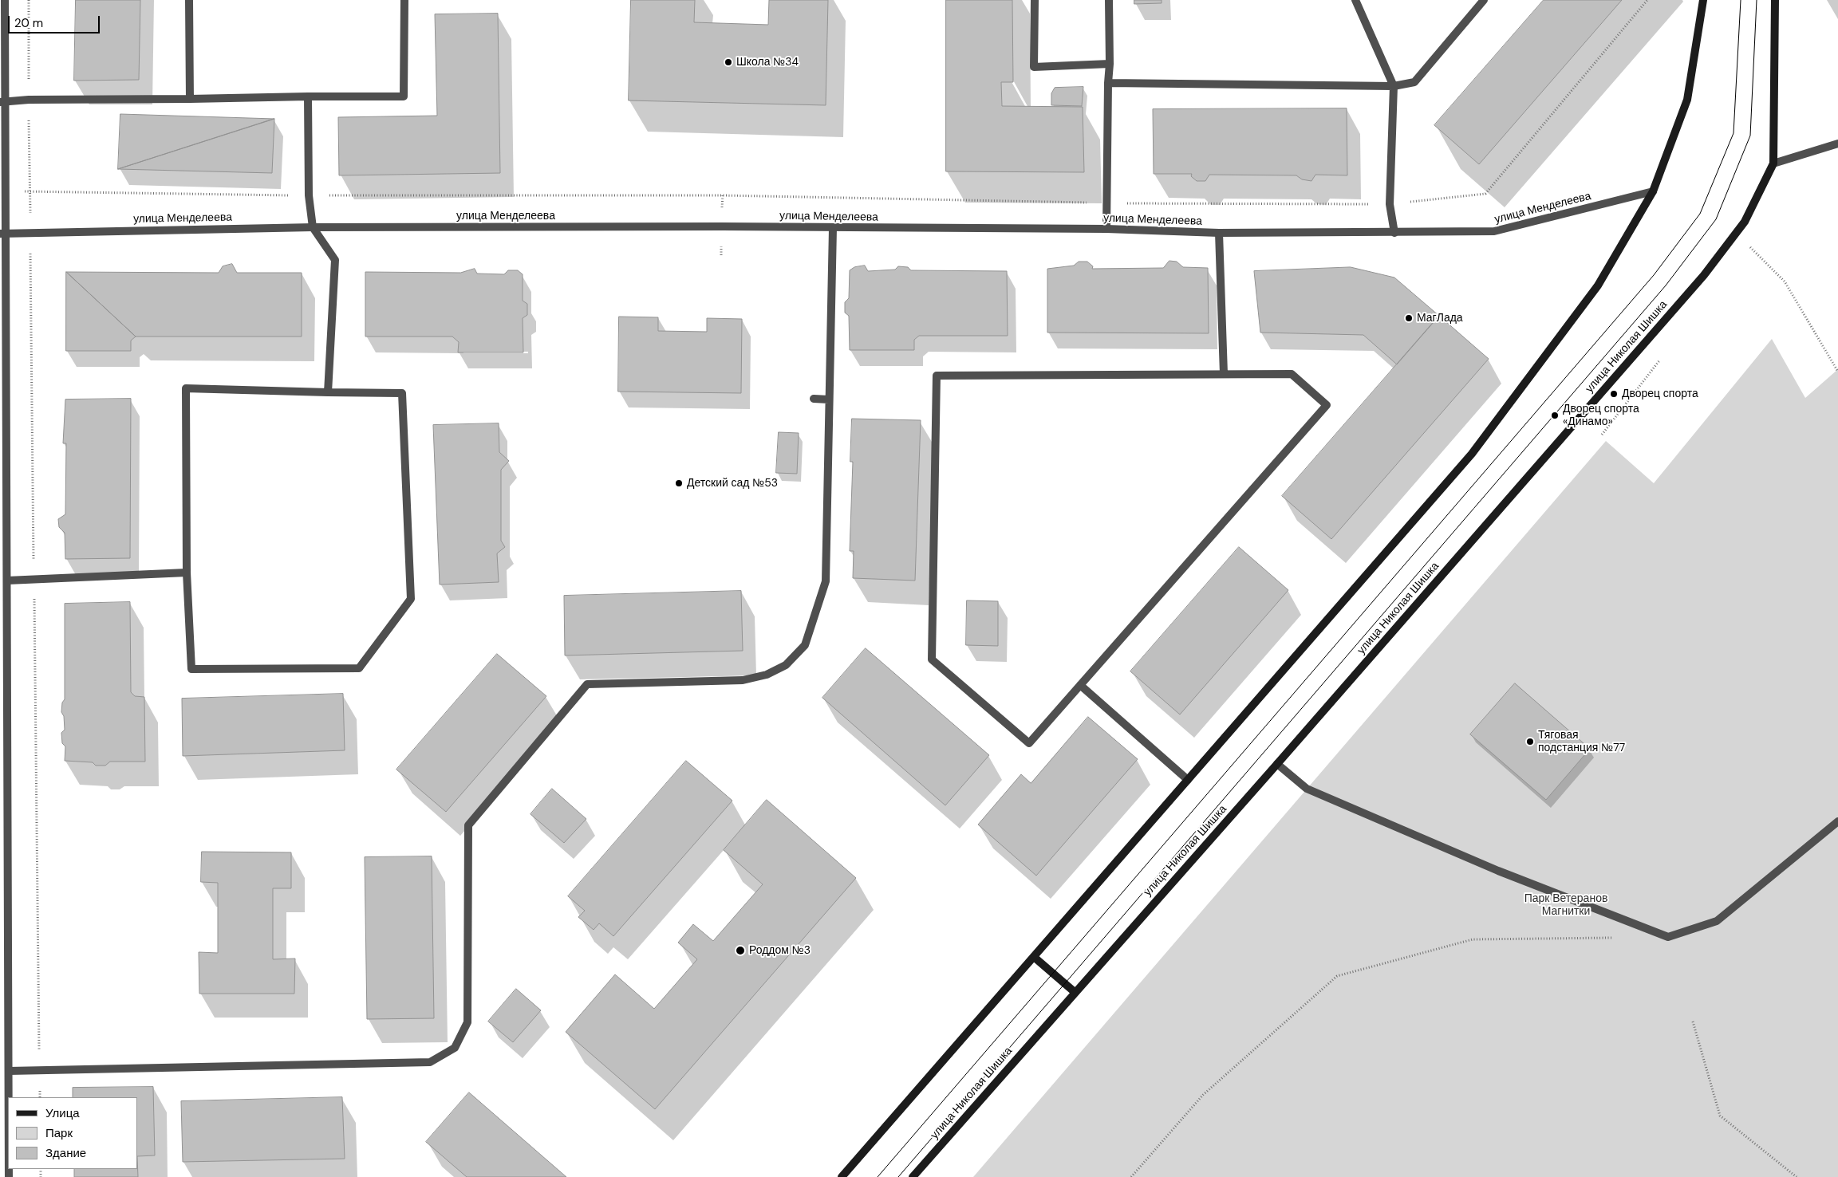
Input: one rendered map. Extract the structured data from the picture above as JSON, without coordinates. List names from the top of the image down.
{
  "streets": {
    "main road": ["улица Николая Шишка"],
    "street": ["улица Менделеева"]
  },
  "parks": ["Парк Ветеранов Магнитки"],
  "places": [
    "Школа №34",
    "МагЛада",
    "Дворец спорта",
    "Дворец спорта «Динамо»",
    "Детский сад №53",
    "Тяговая подстанция №77",
    "Роддом №3"
  ],
  "legend": ["Улица", "Парк", "Здание"],
  "scale_bar": "20 m"
}
